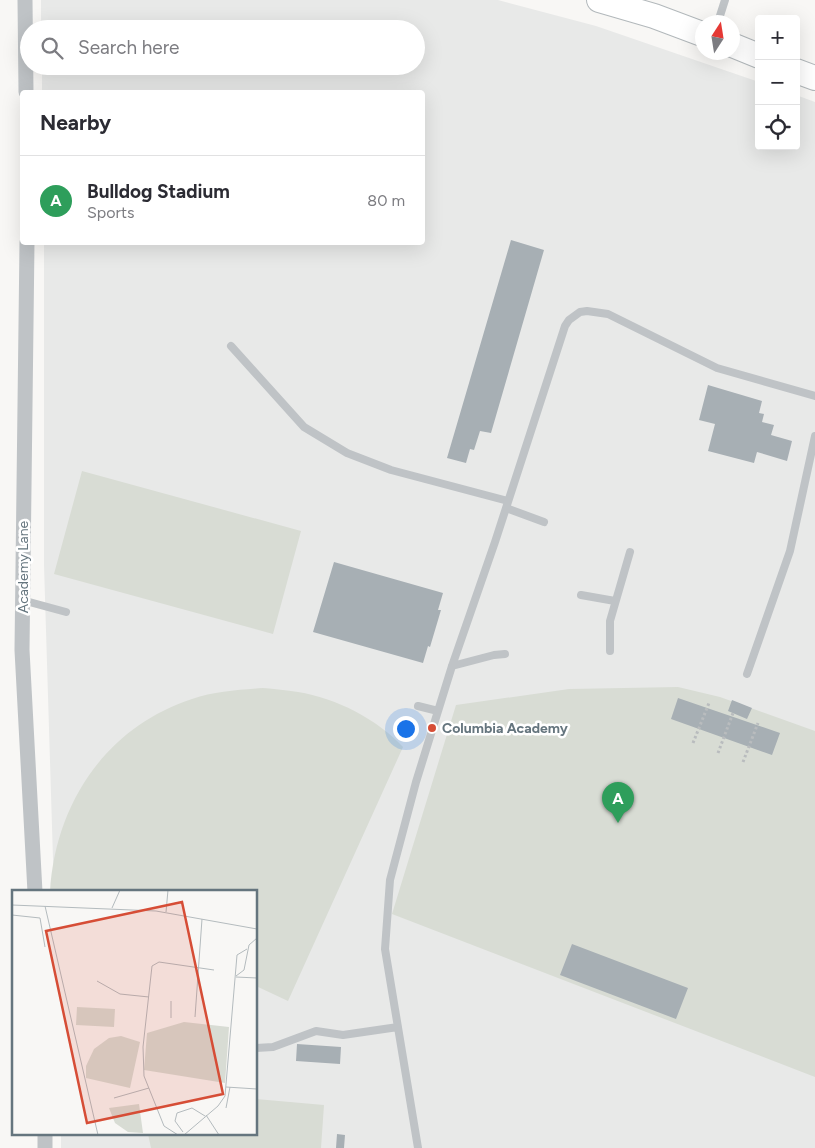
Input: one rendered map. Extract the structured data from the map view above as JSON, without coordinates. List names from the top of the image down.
{
  "streets": {
    "street": ["Academy Lane"]
  },
  "places": ["Columbia Academy"],
  "north": "top",
  "page": {
    "map_buttons": ["+", "−"],
    "search": "Search here",
    "heading": "Nearby",
    "list": [
      {
        "mark": "A",
        "name": "Bulldog Stadium",
        "note": "Sports",
        "value": "80 m"
      }
    ],
    "pins": "A"
  }
}
